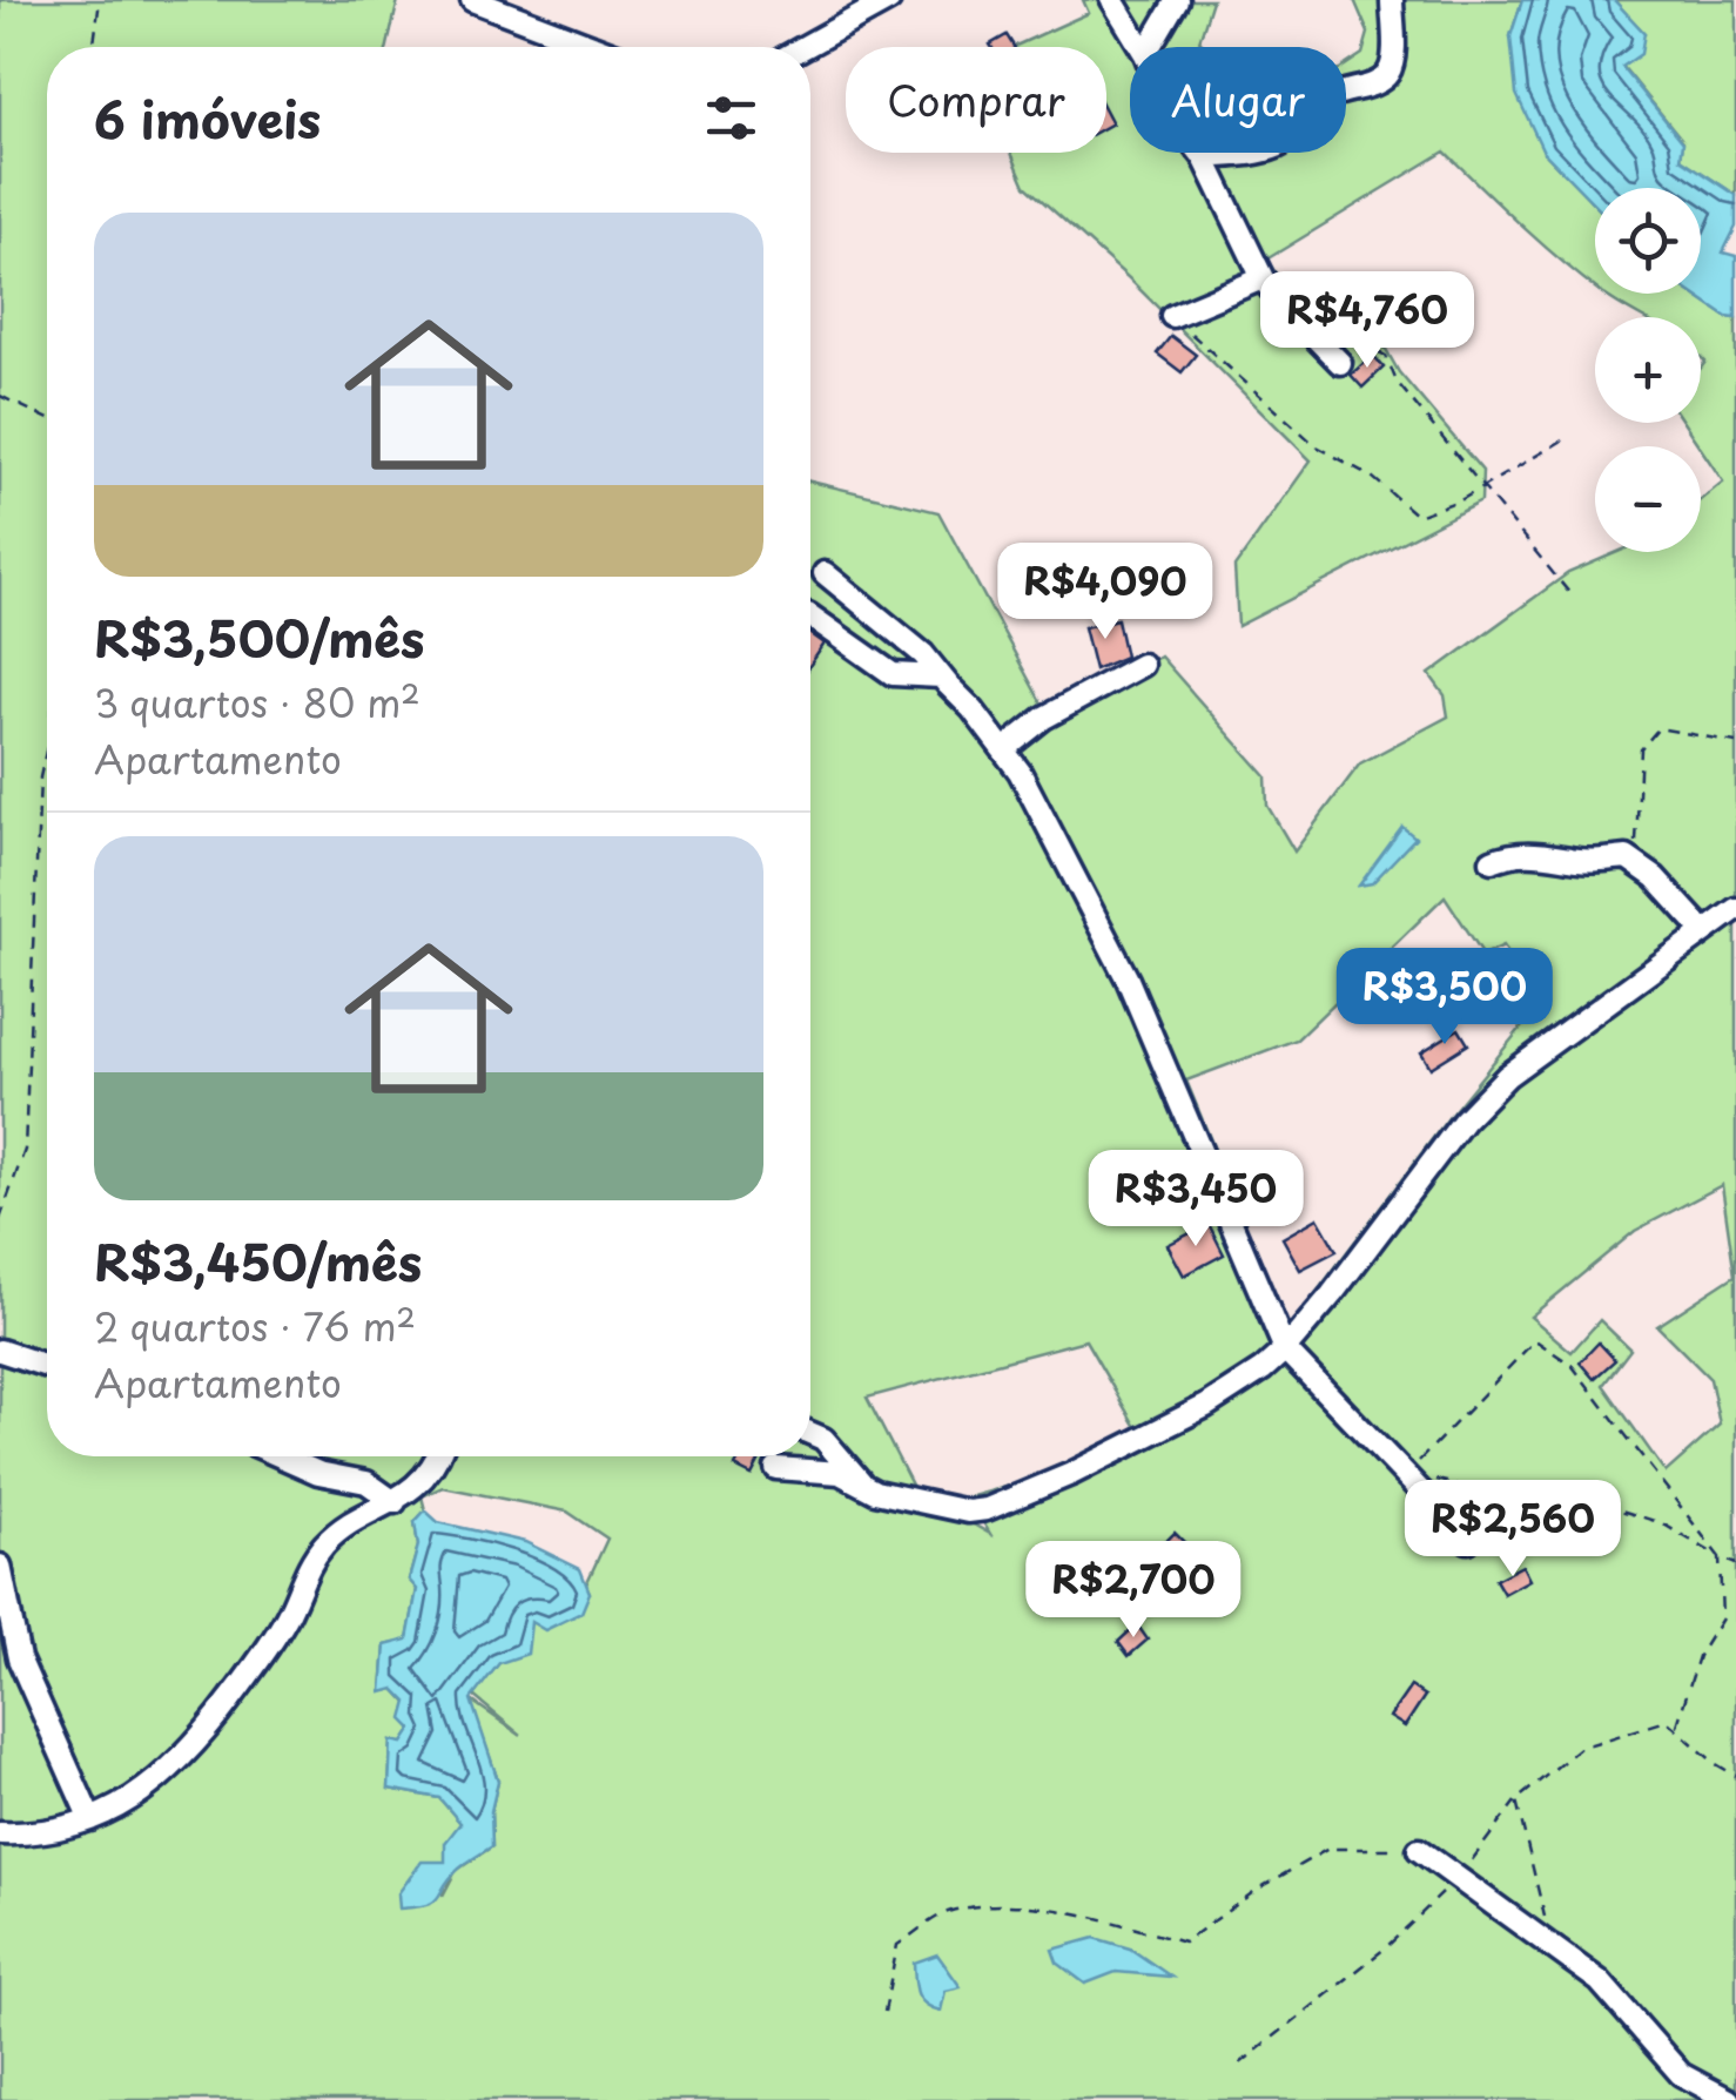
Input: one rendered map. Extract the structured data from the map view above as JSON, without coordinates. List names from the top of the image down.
{
  "page": {
    "chip": ["Comprar", "Alugar"],
    "heading": "6 imóveis",
    "map_buttons": ["+", "−"],
    "list": [
      {
        "name": "R$3,500/mês",
        "note": "3 quartos · 80 m² · Apartamento"
      },
      {
        "name": "R$3,450/mês",
        "note": "2 quartos · 76 m² · Apartamento"
      }
    ],
    "price": [
      "R$4,760",
      "R$4,090",
      "R$3,500",
      "R$3,450",
      "R$2,560",
      "R$2,700"
    ]
  }
}
